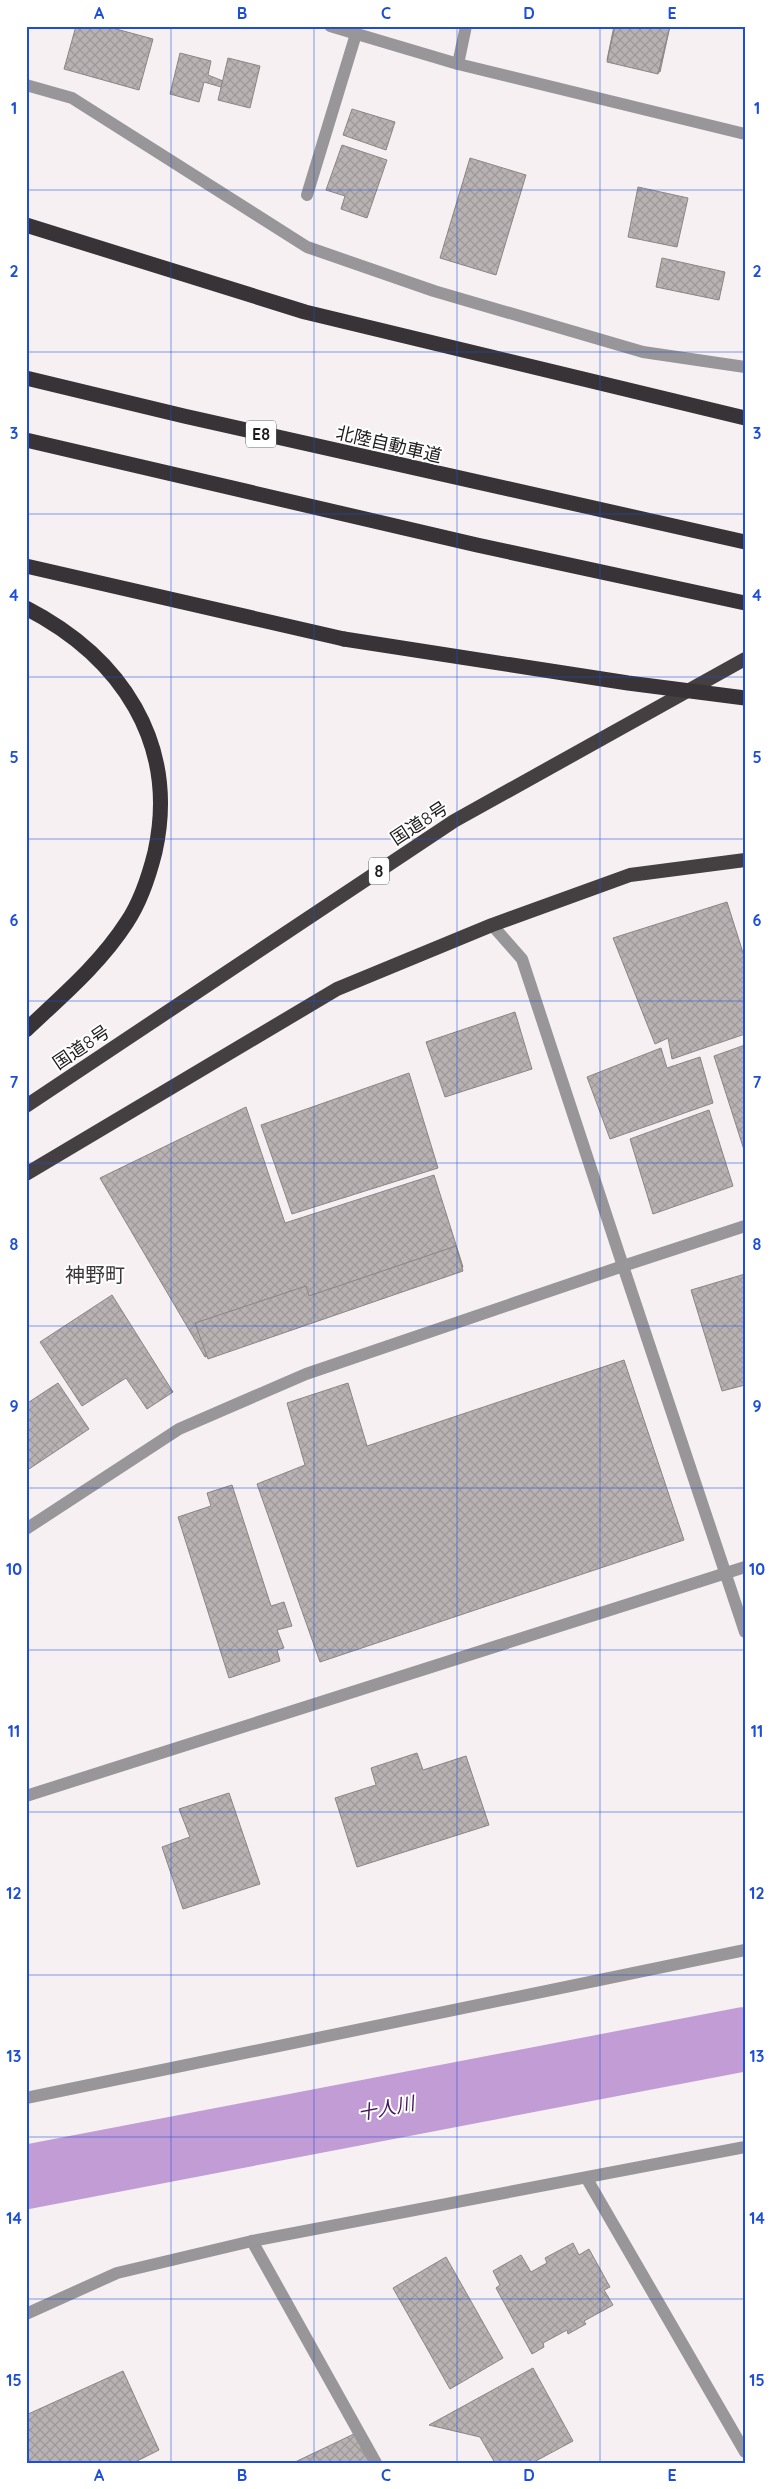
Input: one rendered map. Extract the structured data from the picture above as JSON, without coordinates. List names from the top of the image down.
{
  "streets": {
    "highway": [
      "E8",
      "北陸自動車道",
      "国道8号",
      "8"
    ]
  },
  "districts": ["神野町"],
  "water": ["十人川"],
  "grid": {
    "columns": [
      "A",
      "B",
      "C",
      "D",
      "E"
    ],
    "rows": [
      "1",
      "2",
      "3",
      "4",
      "5",
      "6",
      "7",
      "8",
      "9",
      "10",
      "11",
      "12",
      "13",
      "14",
      "15"
    ]
  }
}
